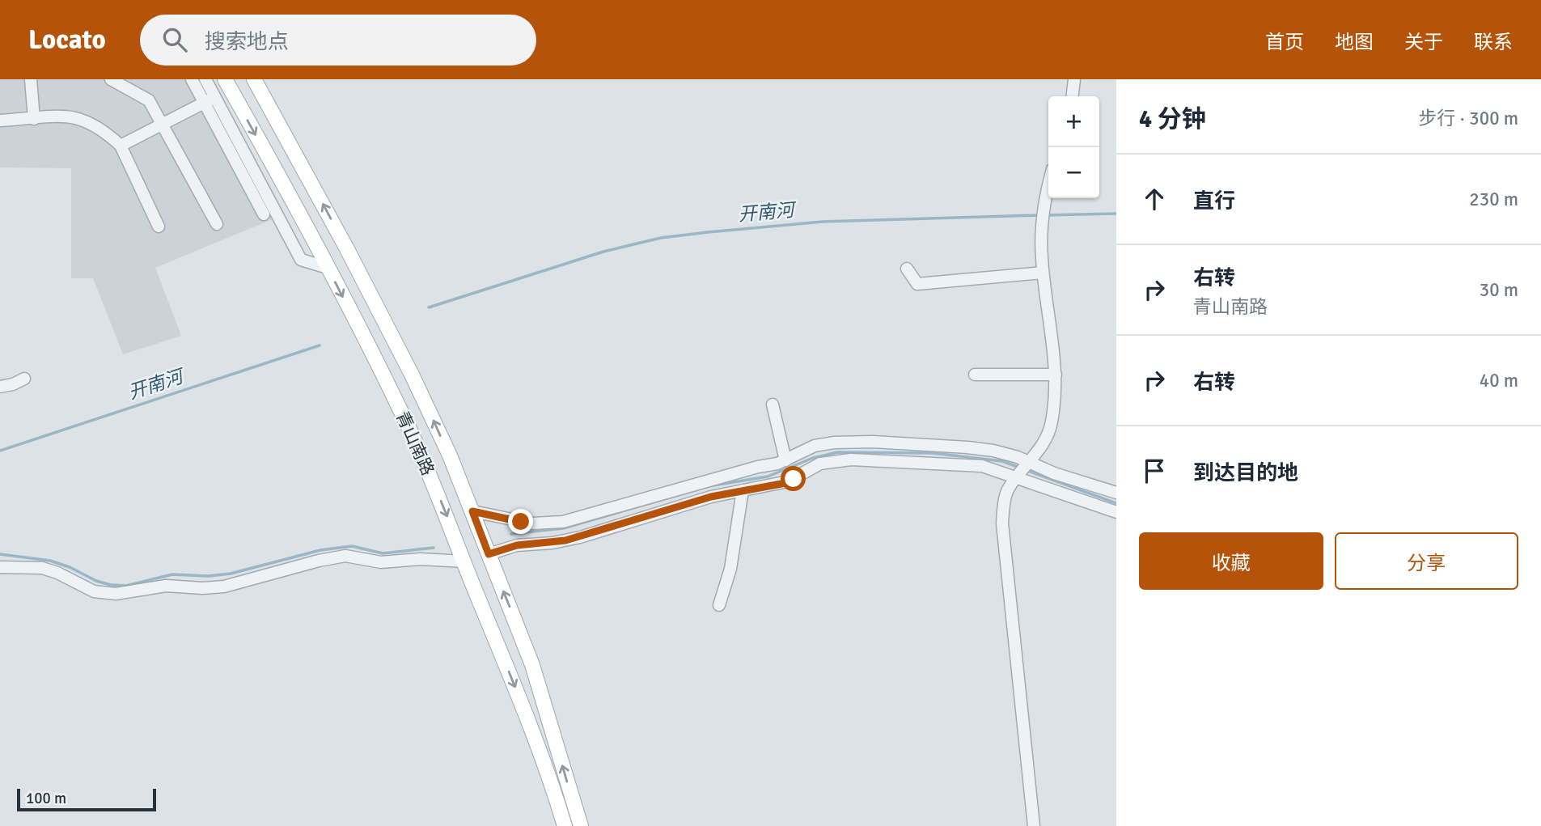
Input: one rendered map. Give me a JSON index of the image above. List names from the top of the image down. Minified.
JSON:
{"streets":{"main road":["青山南路"]},"water":["开南河"],"scale_bar":"100 m","page":{"header":"Locato","search":"搜索地点","nav":["首页","地图","关于","联系"],"heading":["4 分钟","步行 · 300 m"],"map_buttons":["+","−"],"list":[["直行","230 m"],["右转","青山南路","30 m"],["右转","40 m"],"到达目的地"],"buttons":["收藏","分享"],"scale":"100 m"}}
